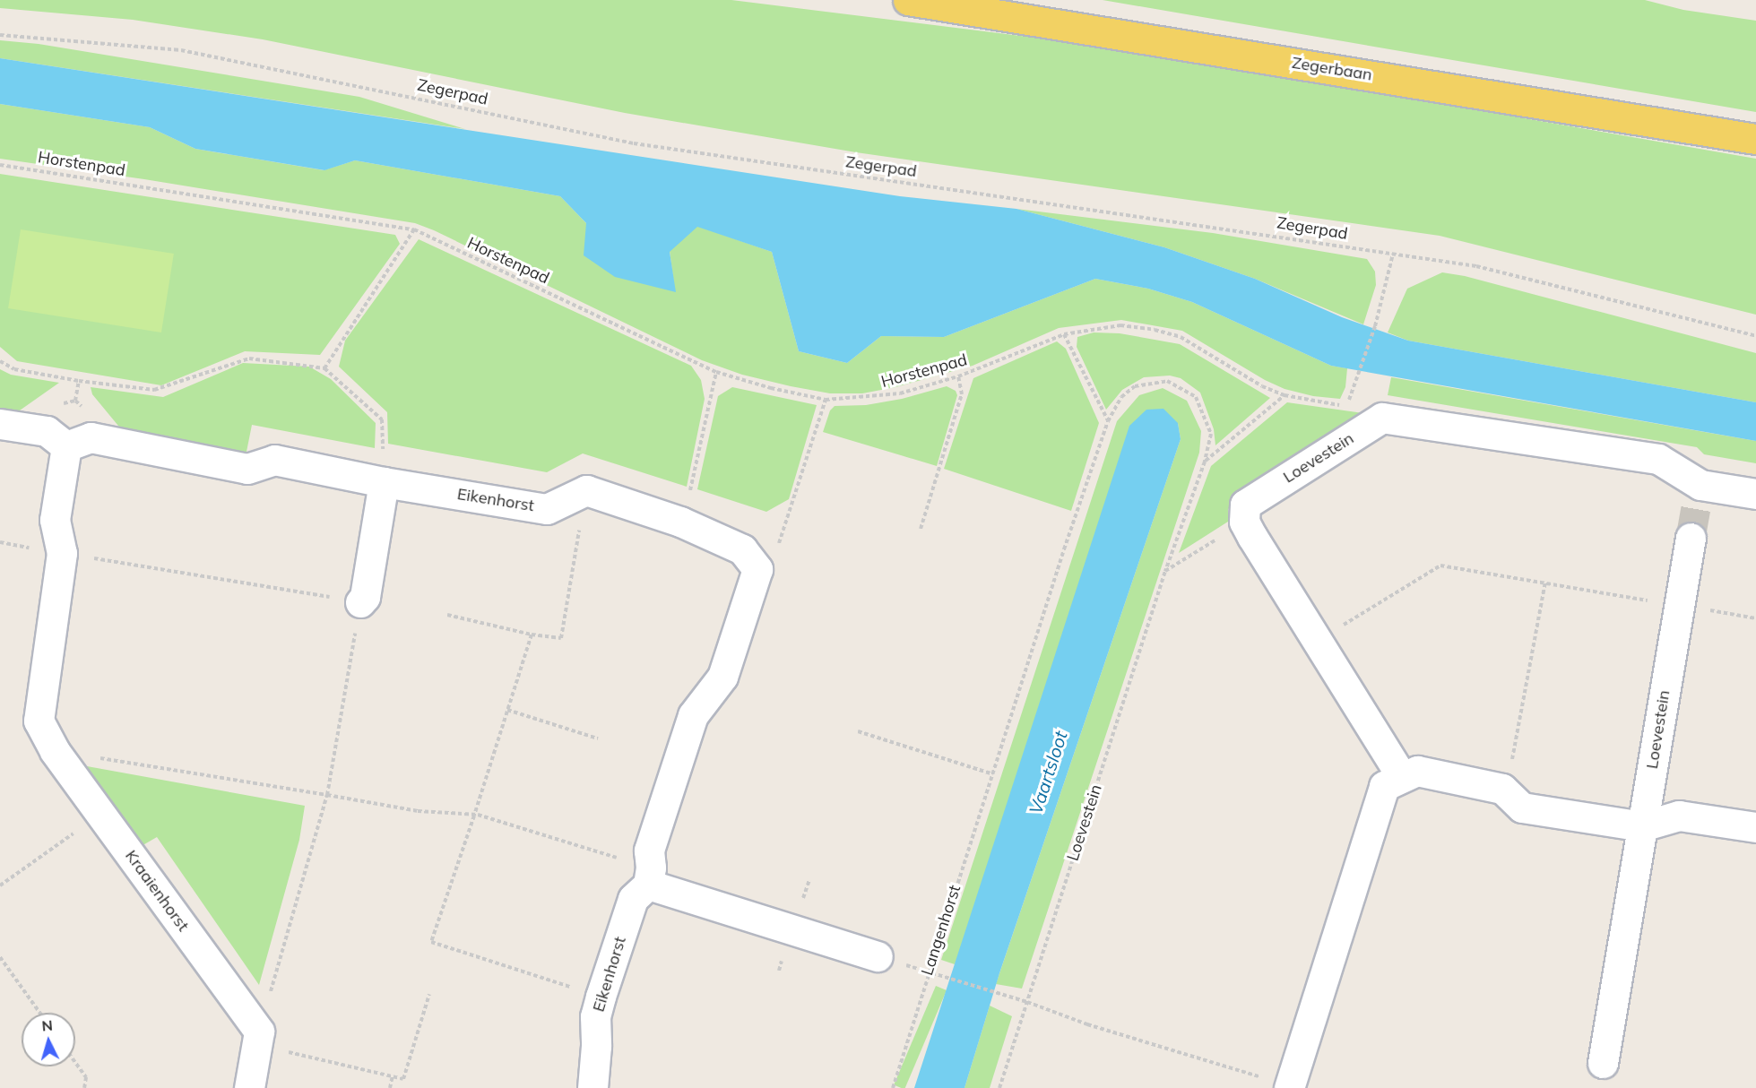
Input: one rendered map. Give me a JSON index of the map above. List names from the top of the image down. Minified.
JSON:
{"streets":{"main road":["Zegerbaan"],"street":["Loevestein","Eikenhorst","Kraaienhorst"],"path":["Zegerpad","Horstenpad","Langenhorst"]},"crossings":[["Horstenpad","Loevestein"],["Loevestein","Langenhorst"],["Eikenhorst","Kraaienhorst"]],"water":["Vaartsloot"],"north":"top"}
